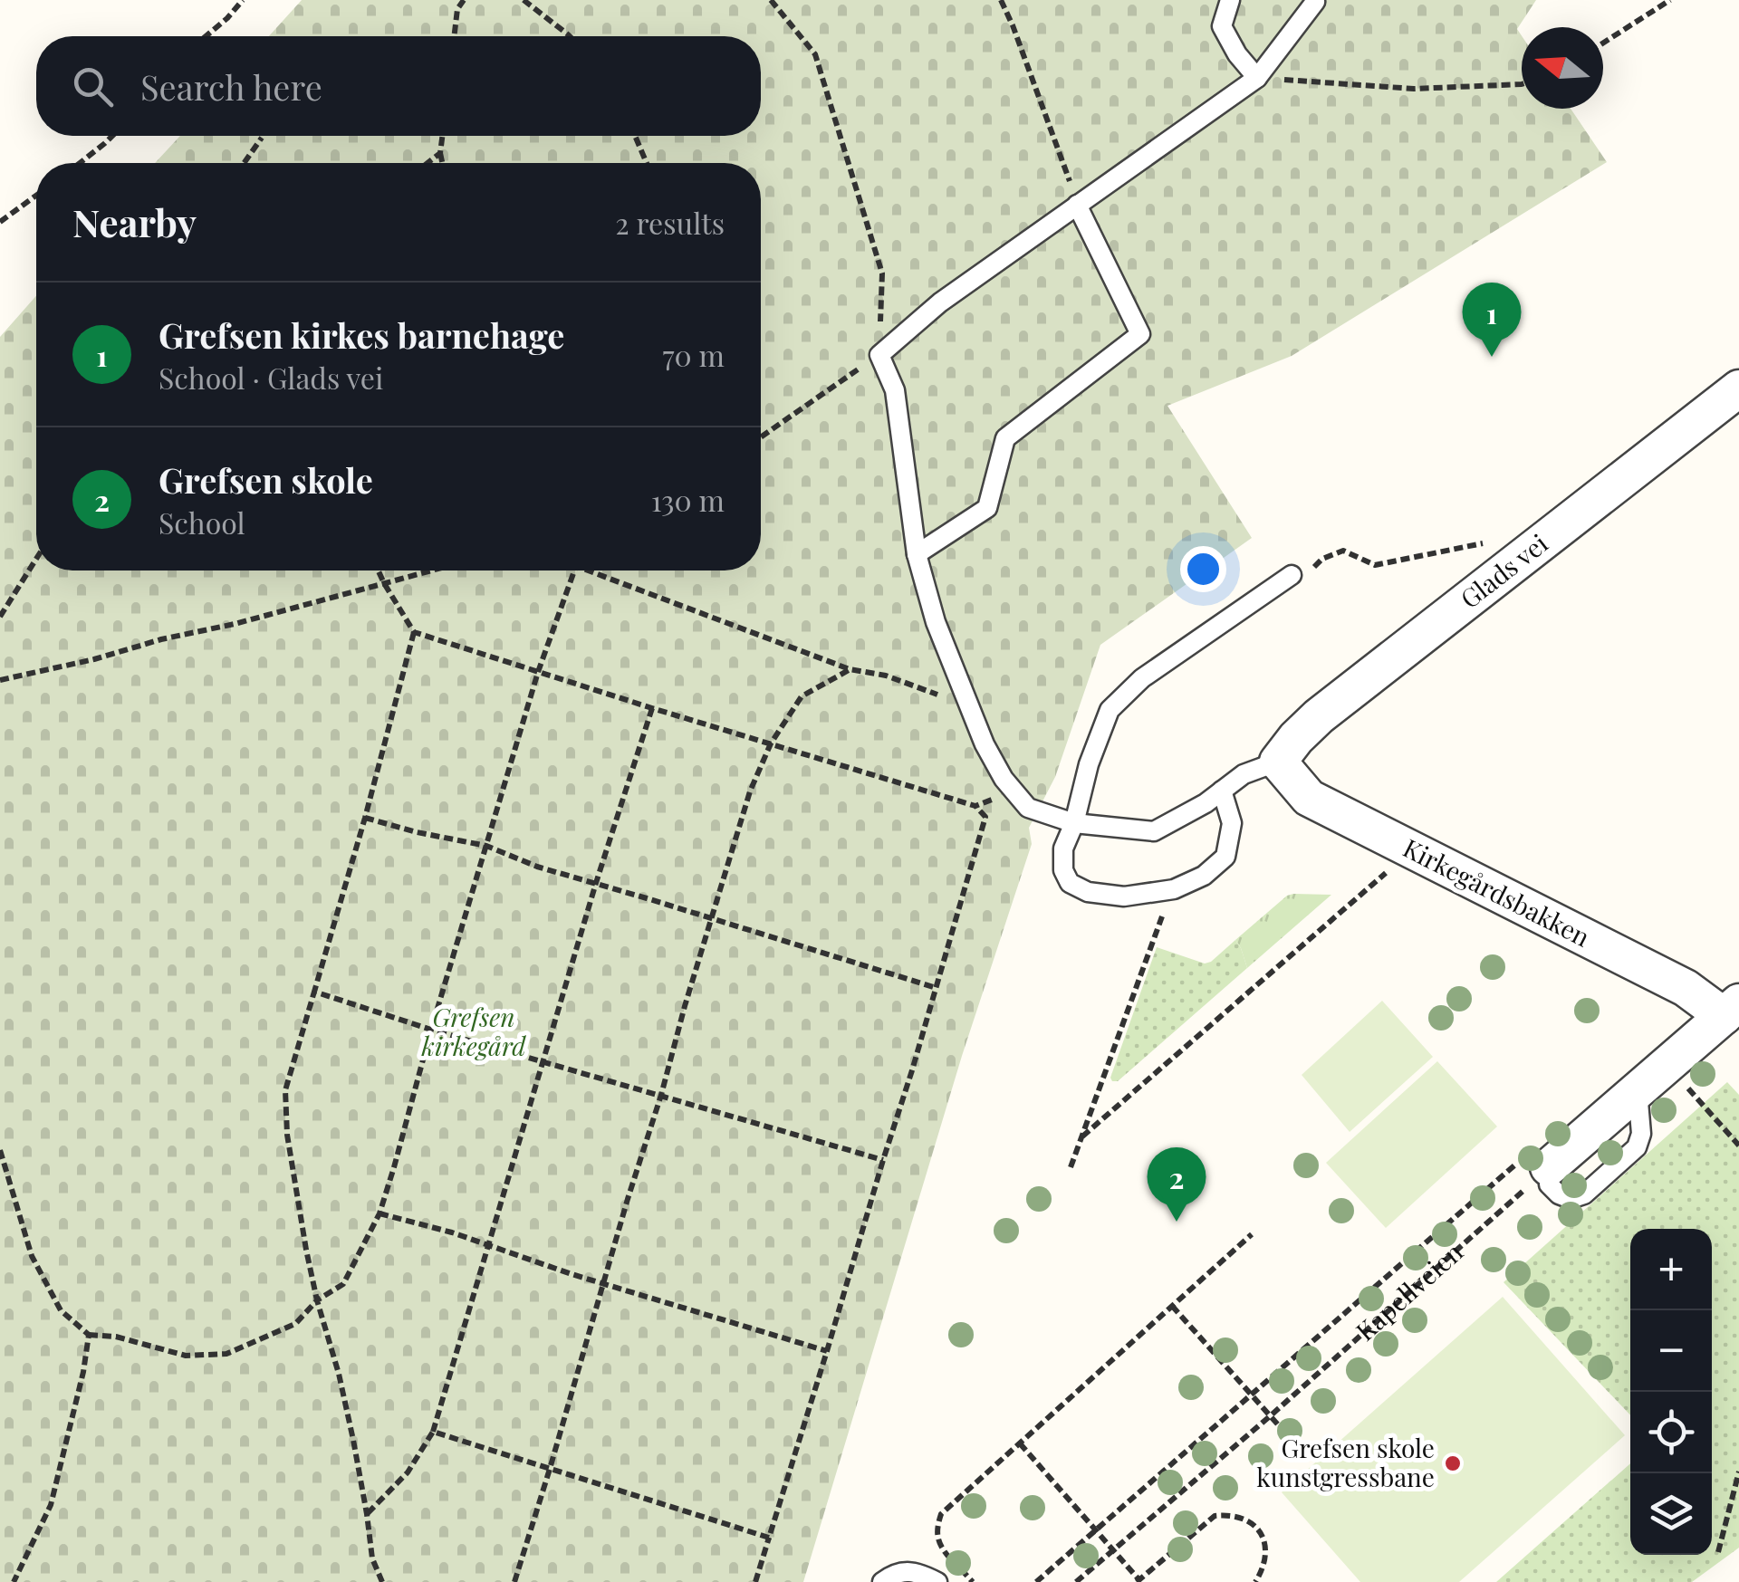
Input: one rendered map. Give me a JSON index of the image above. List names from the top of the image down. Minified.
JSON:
{"streets":{"street":["Glads vei","Kirkegårdsbakken"],"path":["Kapellveien"]},"crossings":[["Glads vei","Kirkegårdsbakken"]],"parks":["Grefsen kirkegård"],"places":["Grefsen skole kunstgressbane"],"north":"left","page":{"search":"Search here","heading":["Nearby","2 results"],"list":[{"mark":"1","name":"Grefsen kirkes barnehage","note":"School · Glads vei","value":"70 m"},{"mark":"2","name":"Grefsen skole","note":"School","value":"130 m"}],"pins":["1","2"],"map_buttons":["+","−"]}}
